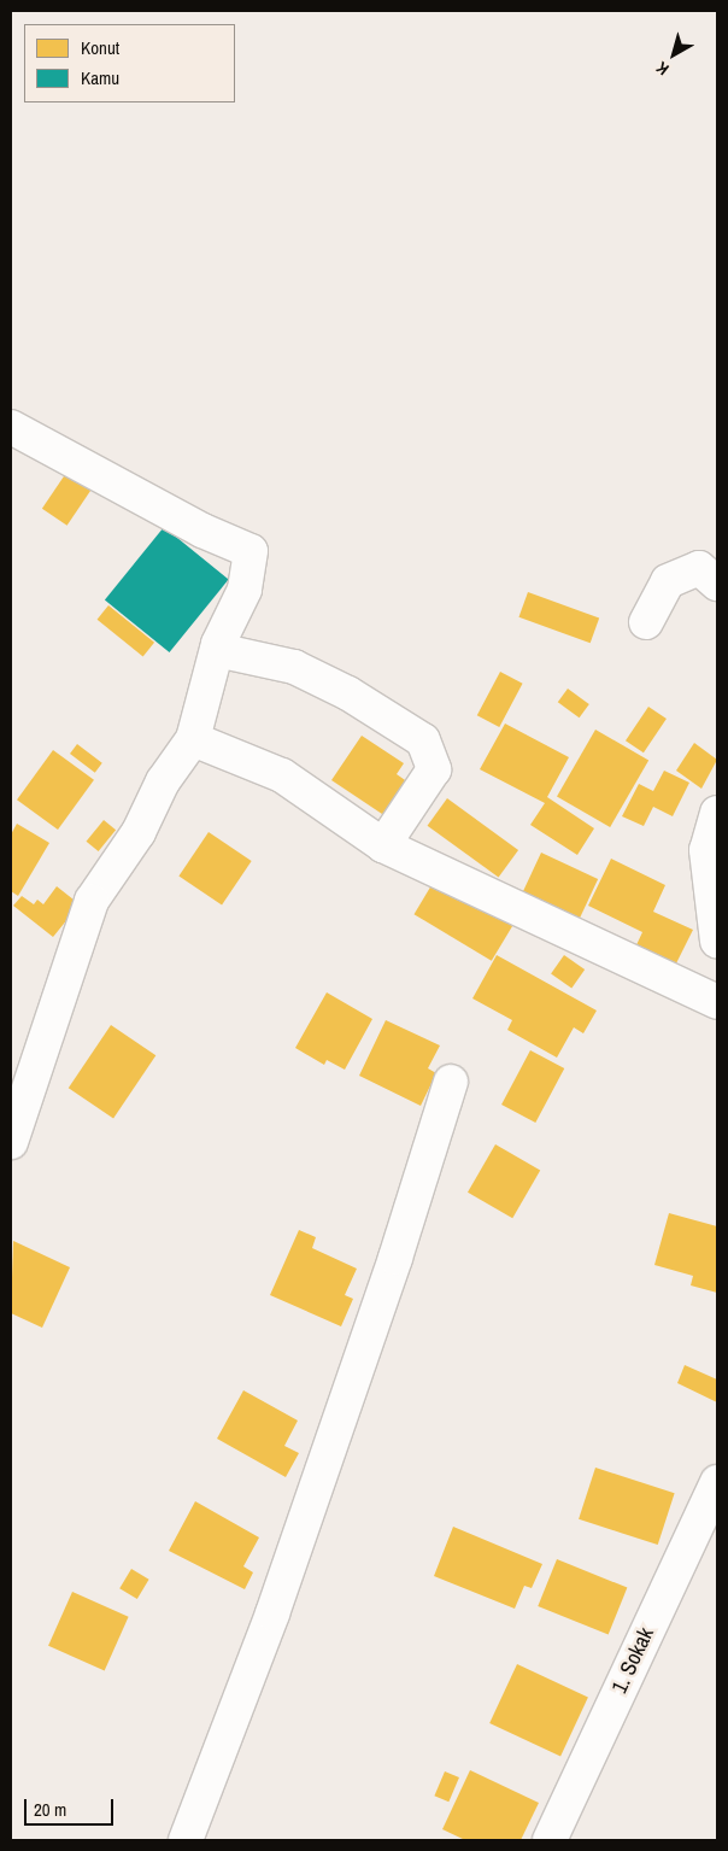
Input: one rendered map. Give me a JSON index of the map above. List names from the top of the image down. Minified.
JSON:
{"streets":{"street":["1. Sokak"]},"legend":["Konut","Kamu"],"scale_bar":"20 m","north":"bottom left"}
